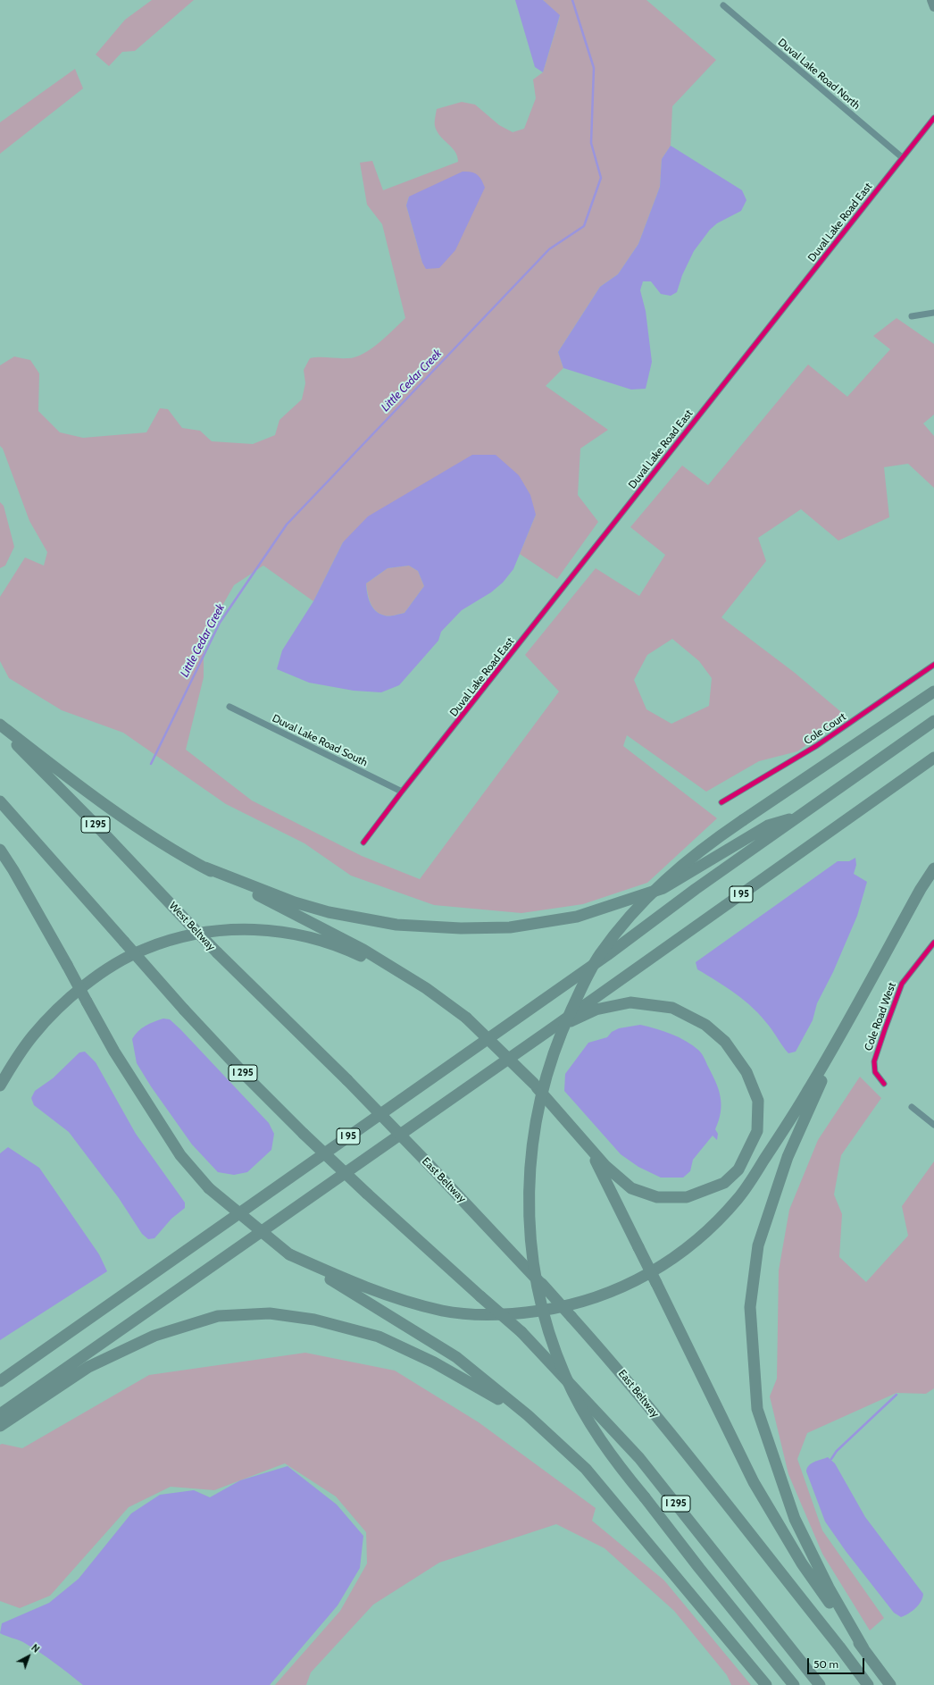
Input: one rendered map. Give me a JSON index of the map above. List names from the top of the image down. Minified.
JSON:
{"streets":{"highway":["I 295","I 95","West Beltway","East Beltway"],"street":["Duval Lake Road North","Duval Lake Road East","Cole Court","Duval Lake Road South","Cole Road West"]},"crossings":[["Duval Lake Road North","Duval Lake Road East"],["Duval Lake Road East","Duval Lake Road South"],["West Beltway","East Beltway"]],"water":["Little Cedar Creek"],"scale_bar":"50 m","north":"top right"}
